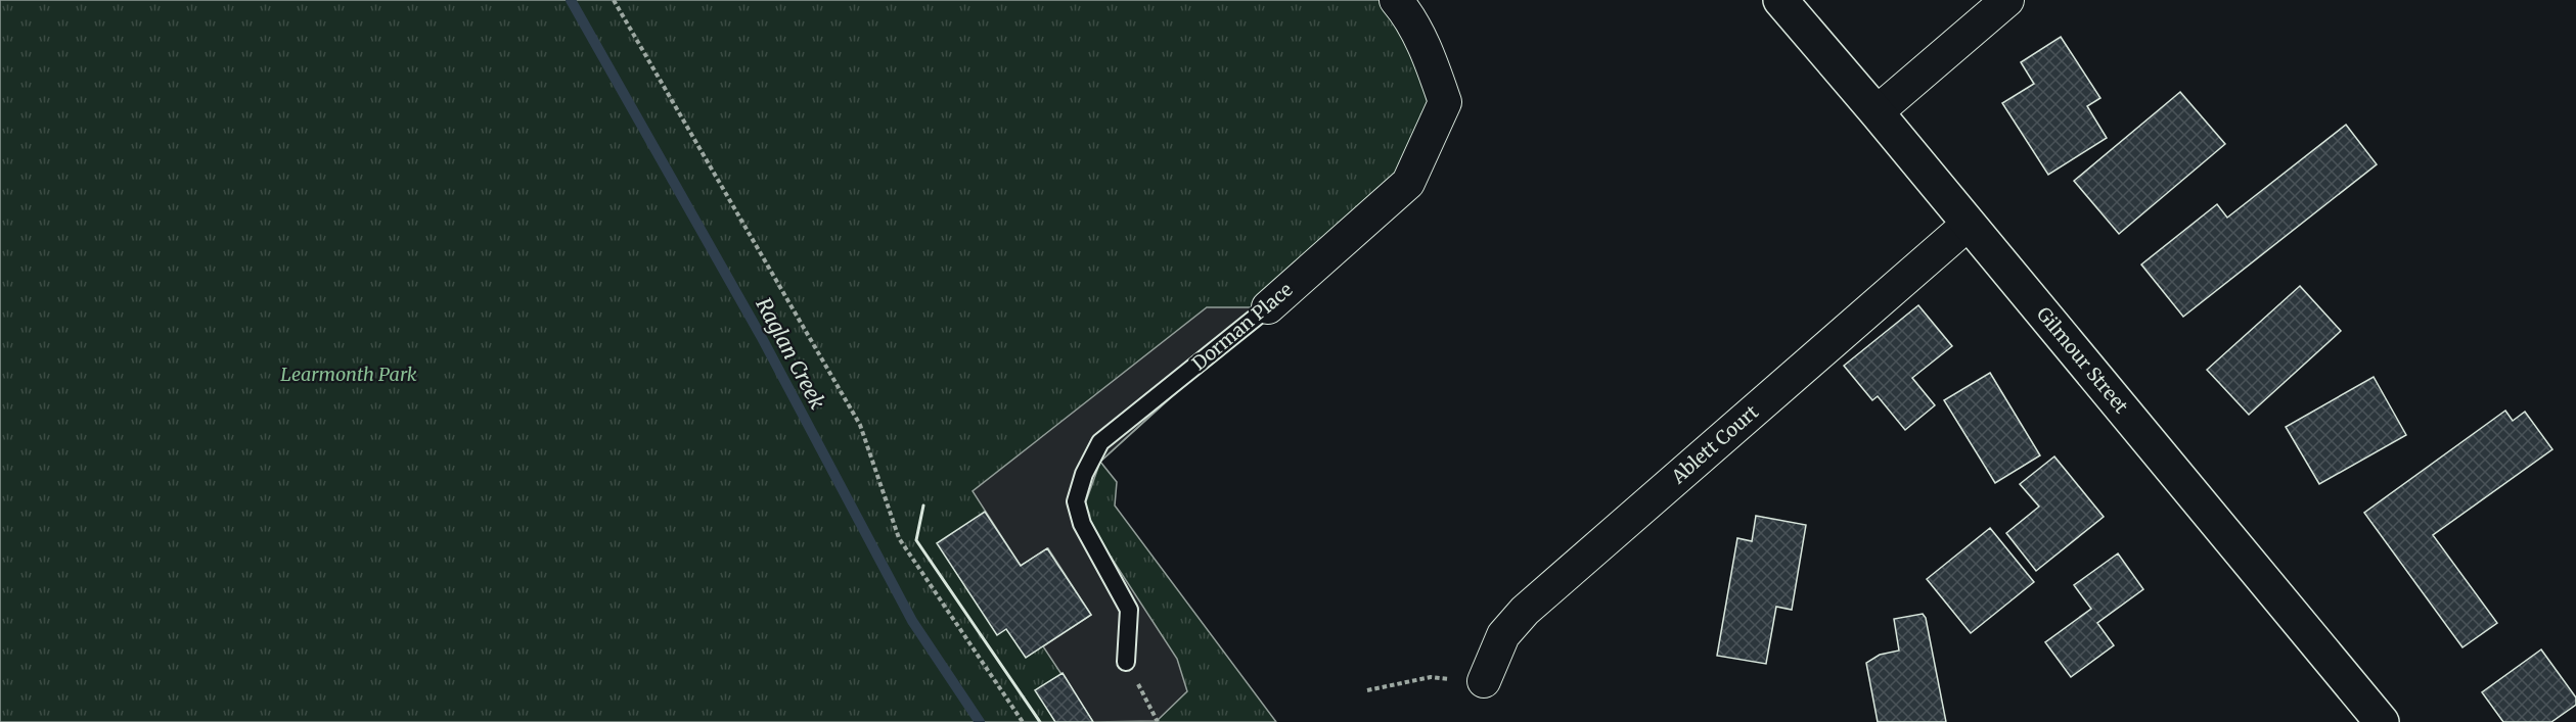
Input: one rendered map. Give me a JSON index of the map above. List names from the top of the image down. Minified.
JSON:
{"streets":{"main road":["Gilmour Street"],"street":["Dorman Place","Ablett Court"]},"crossings":[["Gilmour Street","Ablett Court"]],"water":["Raglan Creek"],"parks":["Learmonth Park"]}
